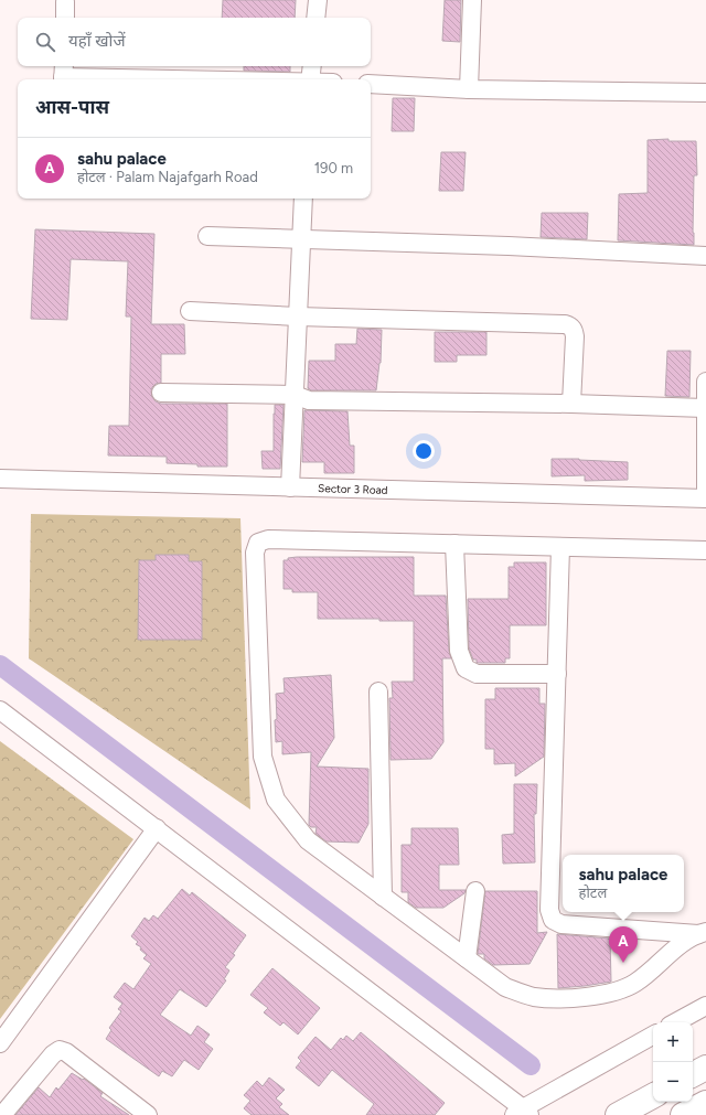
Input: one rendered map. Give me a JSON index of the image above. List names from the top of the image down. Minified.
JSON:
{"streets":{"street":["Sector 3 Road"]},"page":{"search":"यहाँ खोजें","heading":"आस-पास","list":[{"mark":"A","name":"sahu palace","note":"होटल · Palam Najafgarh Road","value":"190 m"}],"popup":["sahu palace","होटल"],"pins":"A","map_buttons":["+","−"]}}
